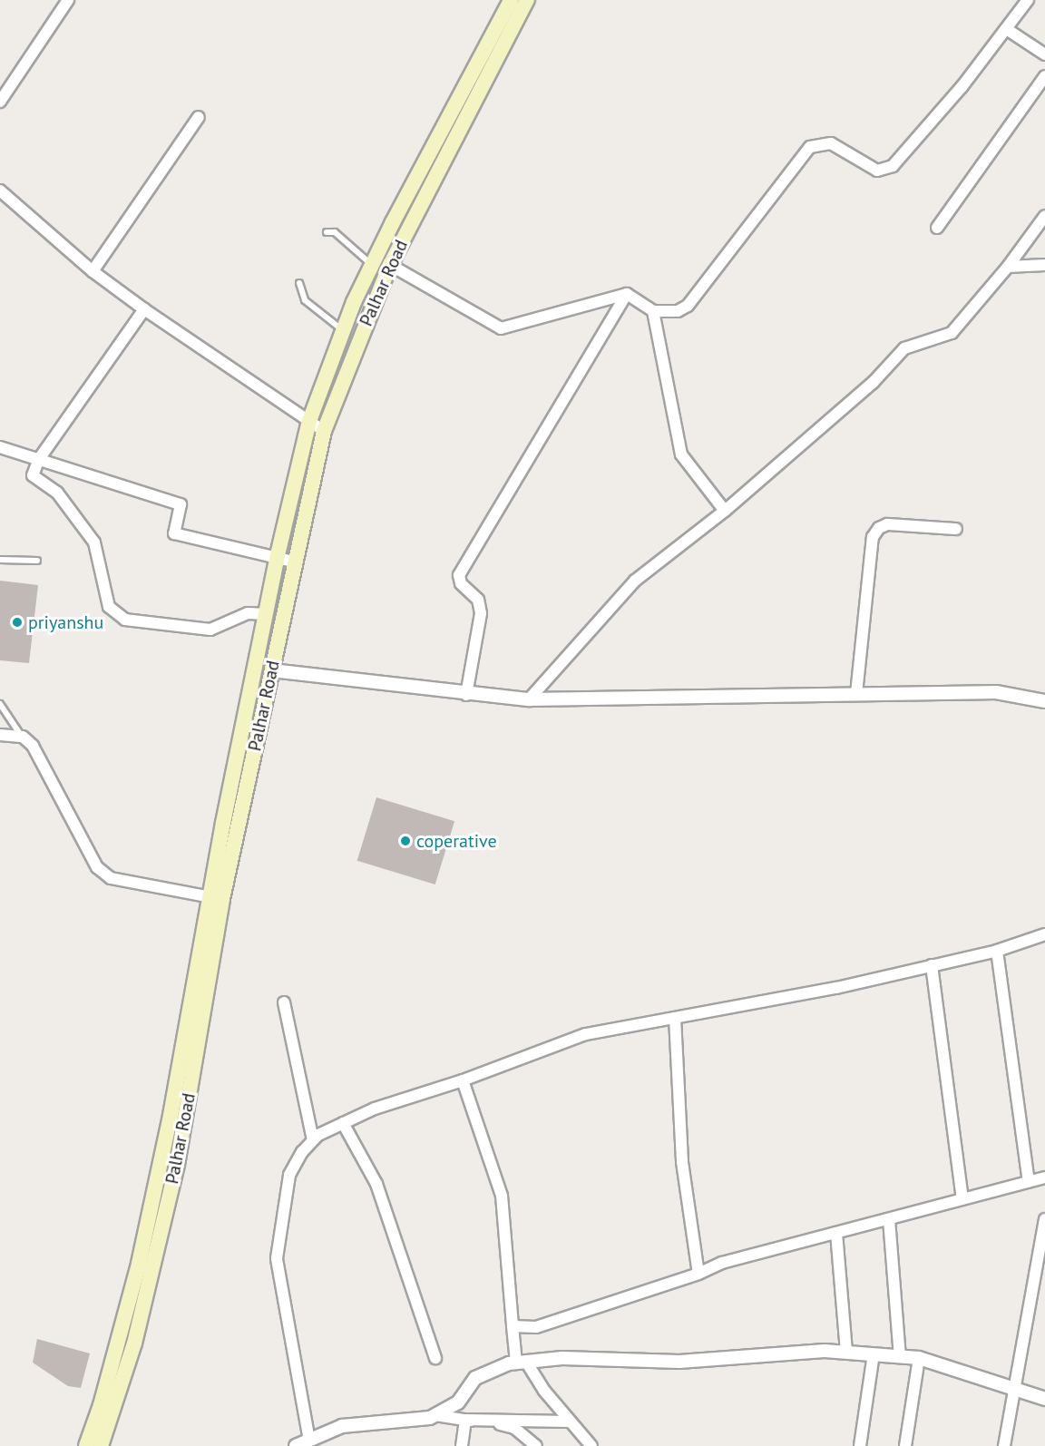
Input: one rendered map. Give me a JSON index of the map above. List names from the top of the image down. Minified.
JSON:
{"streets":{"main road":["Palhar Road"]},"places":["priyanshu","coperative"]}
